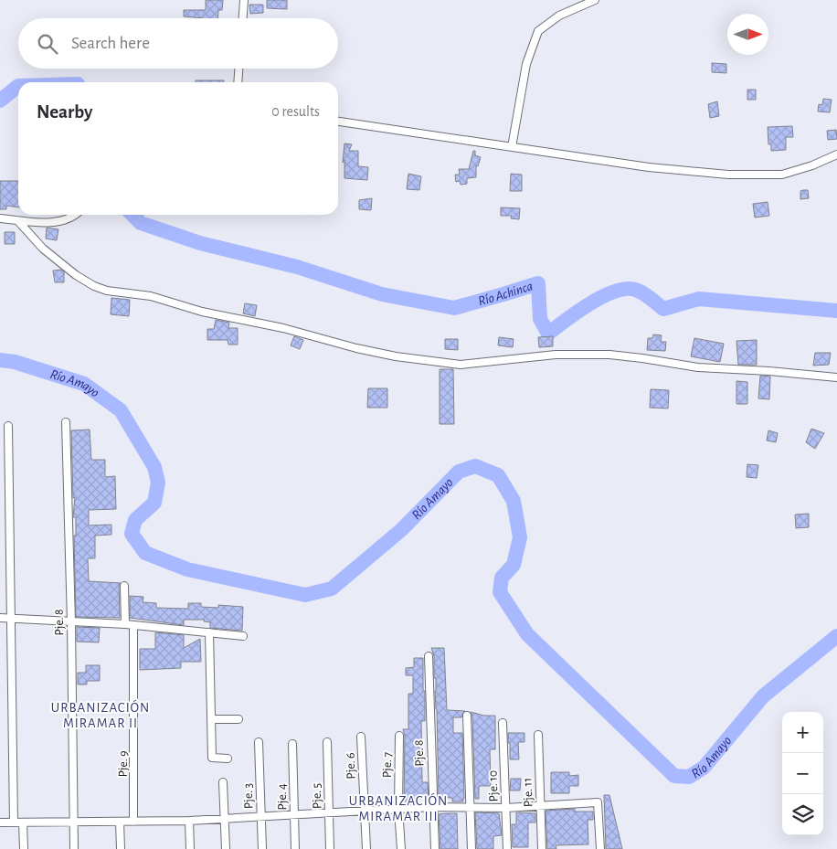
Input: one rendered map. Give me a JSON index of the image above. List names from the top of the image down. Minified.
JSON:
{"streets":{"street":["Pje. 8","Pje. 9","Pje. 7","Pje. 6","Pje. 10","Pje. 11","Pje. 3","Pje. 5","Pje. 4"]},"districts":["URBANIZACIÓN MIRAMAR II","URBANIZACIÓN MIRAMAR III"],"water":["Río Achinca","Río Amayo"],"north":"right","page":{"search":"Search here","heading":["Nearby","0 results"],"map_buttons":["+","−"]}}
